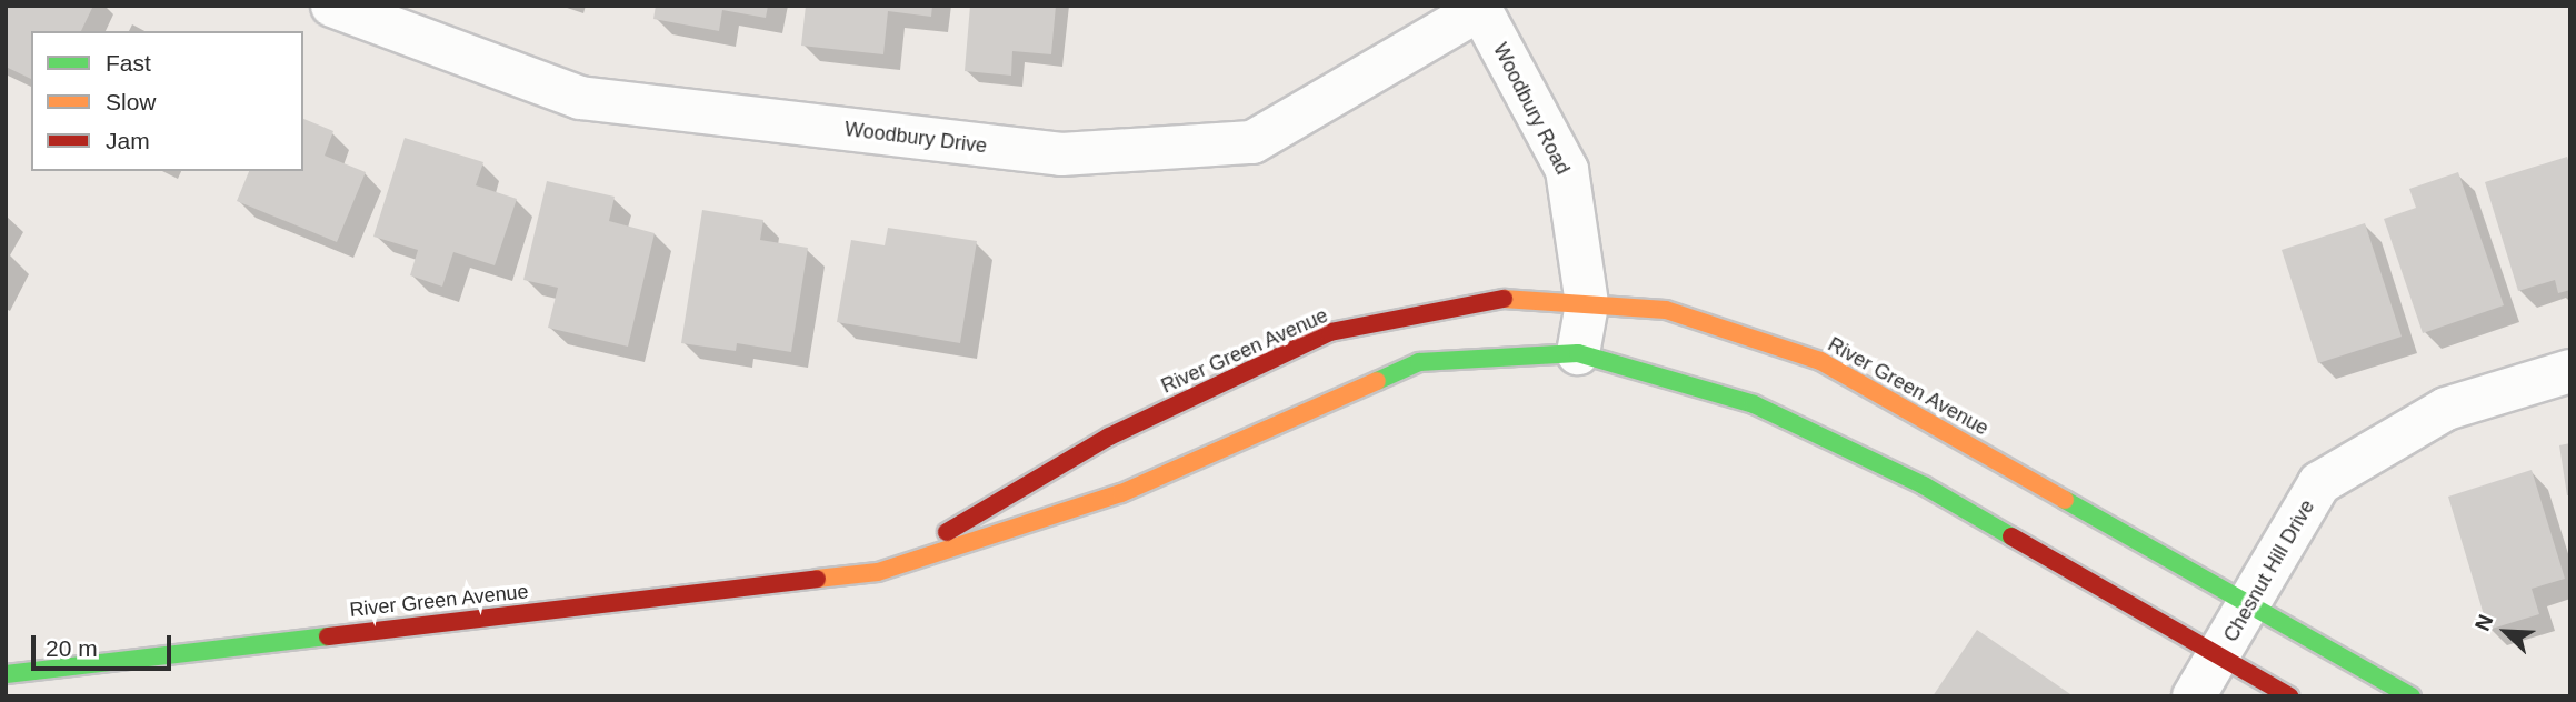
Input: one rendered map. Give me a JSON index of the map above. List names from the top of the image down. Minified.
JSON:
{"streets":{"street":["Woodbury Road","Woodbury Drive","River Green Avenue","Chesnut Hill Drive"]},"crossings":[["Woodbury Road","Woodbury Drive"],["Woodbury Road","River Green Avenue"],["River Green Avenue","Chesnut Hill Drive"]],"legend":["Fast","Slow","Jam"],"scale_bar":"20 m","north":"top left"}
